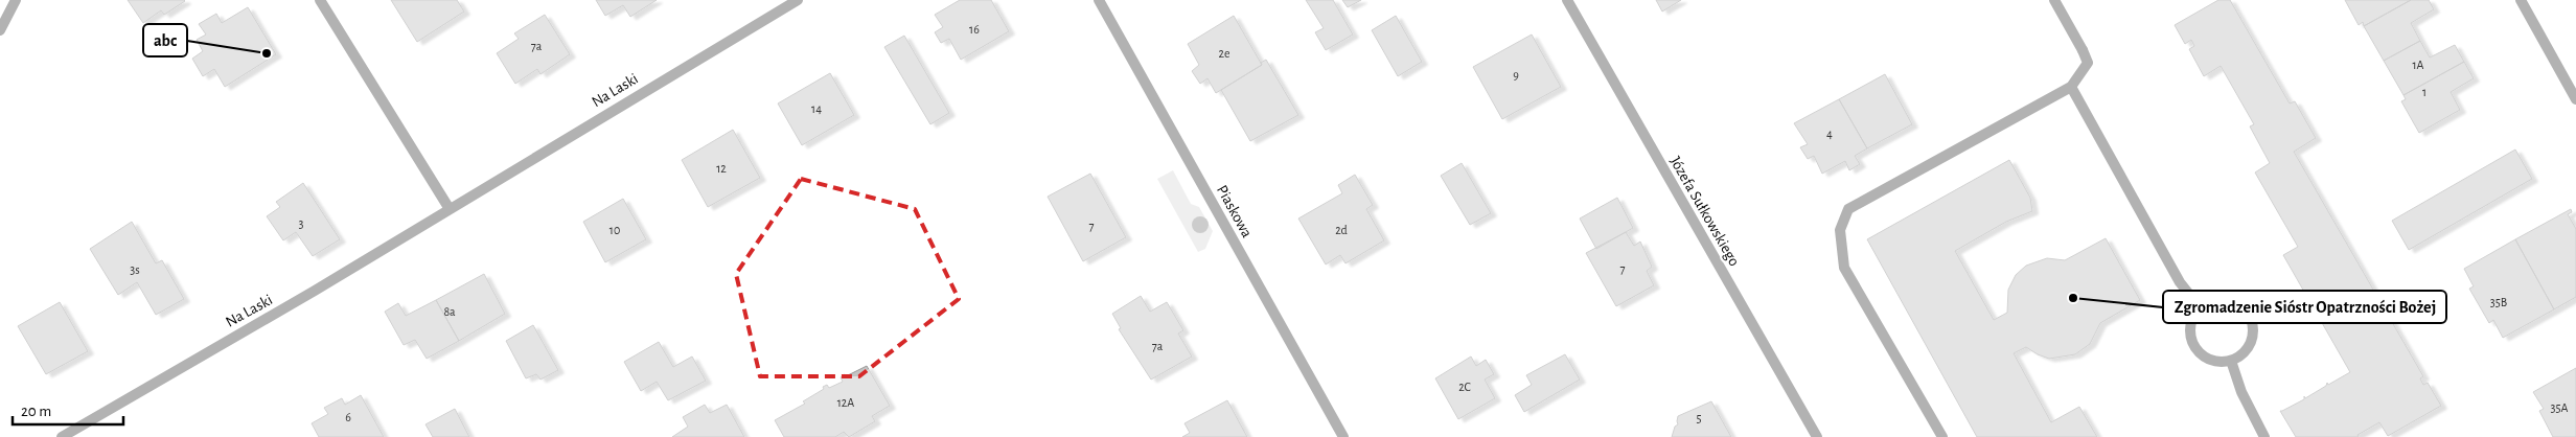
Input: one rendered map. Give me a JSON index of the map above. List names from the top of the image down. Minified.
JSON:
{"streets":{"street":["Na Laski","Piaskowa","Józefa Sułkowskiego"]},"places":["abc","Zgromadzenie Sióstr Opatrzności Bożej"],"house_numbers":["16","7a","2e","1A","9","1","14","4","12","3","7","10","2d","7","3s","35B","8a","7a","2C","12A","35A","6","5"],"scale_bar":"20 m"}
